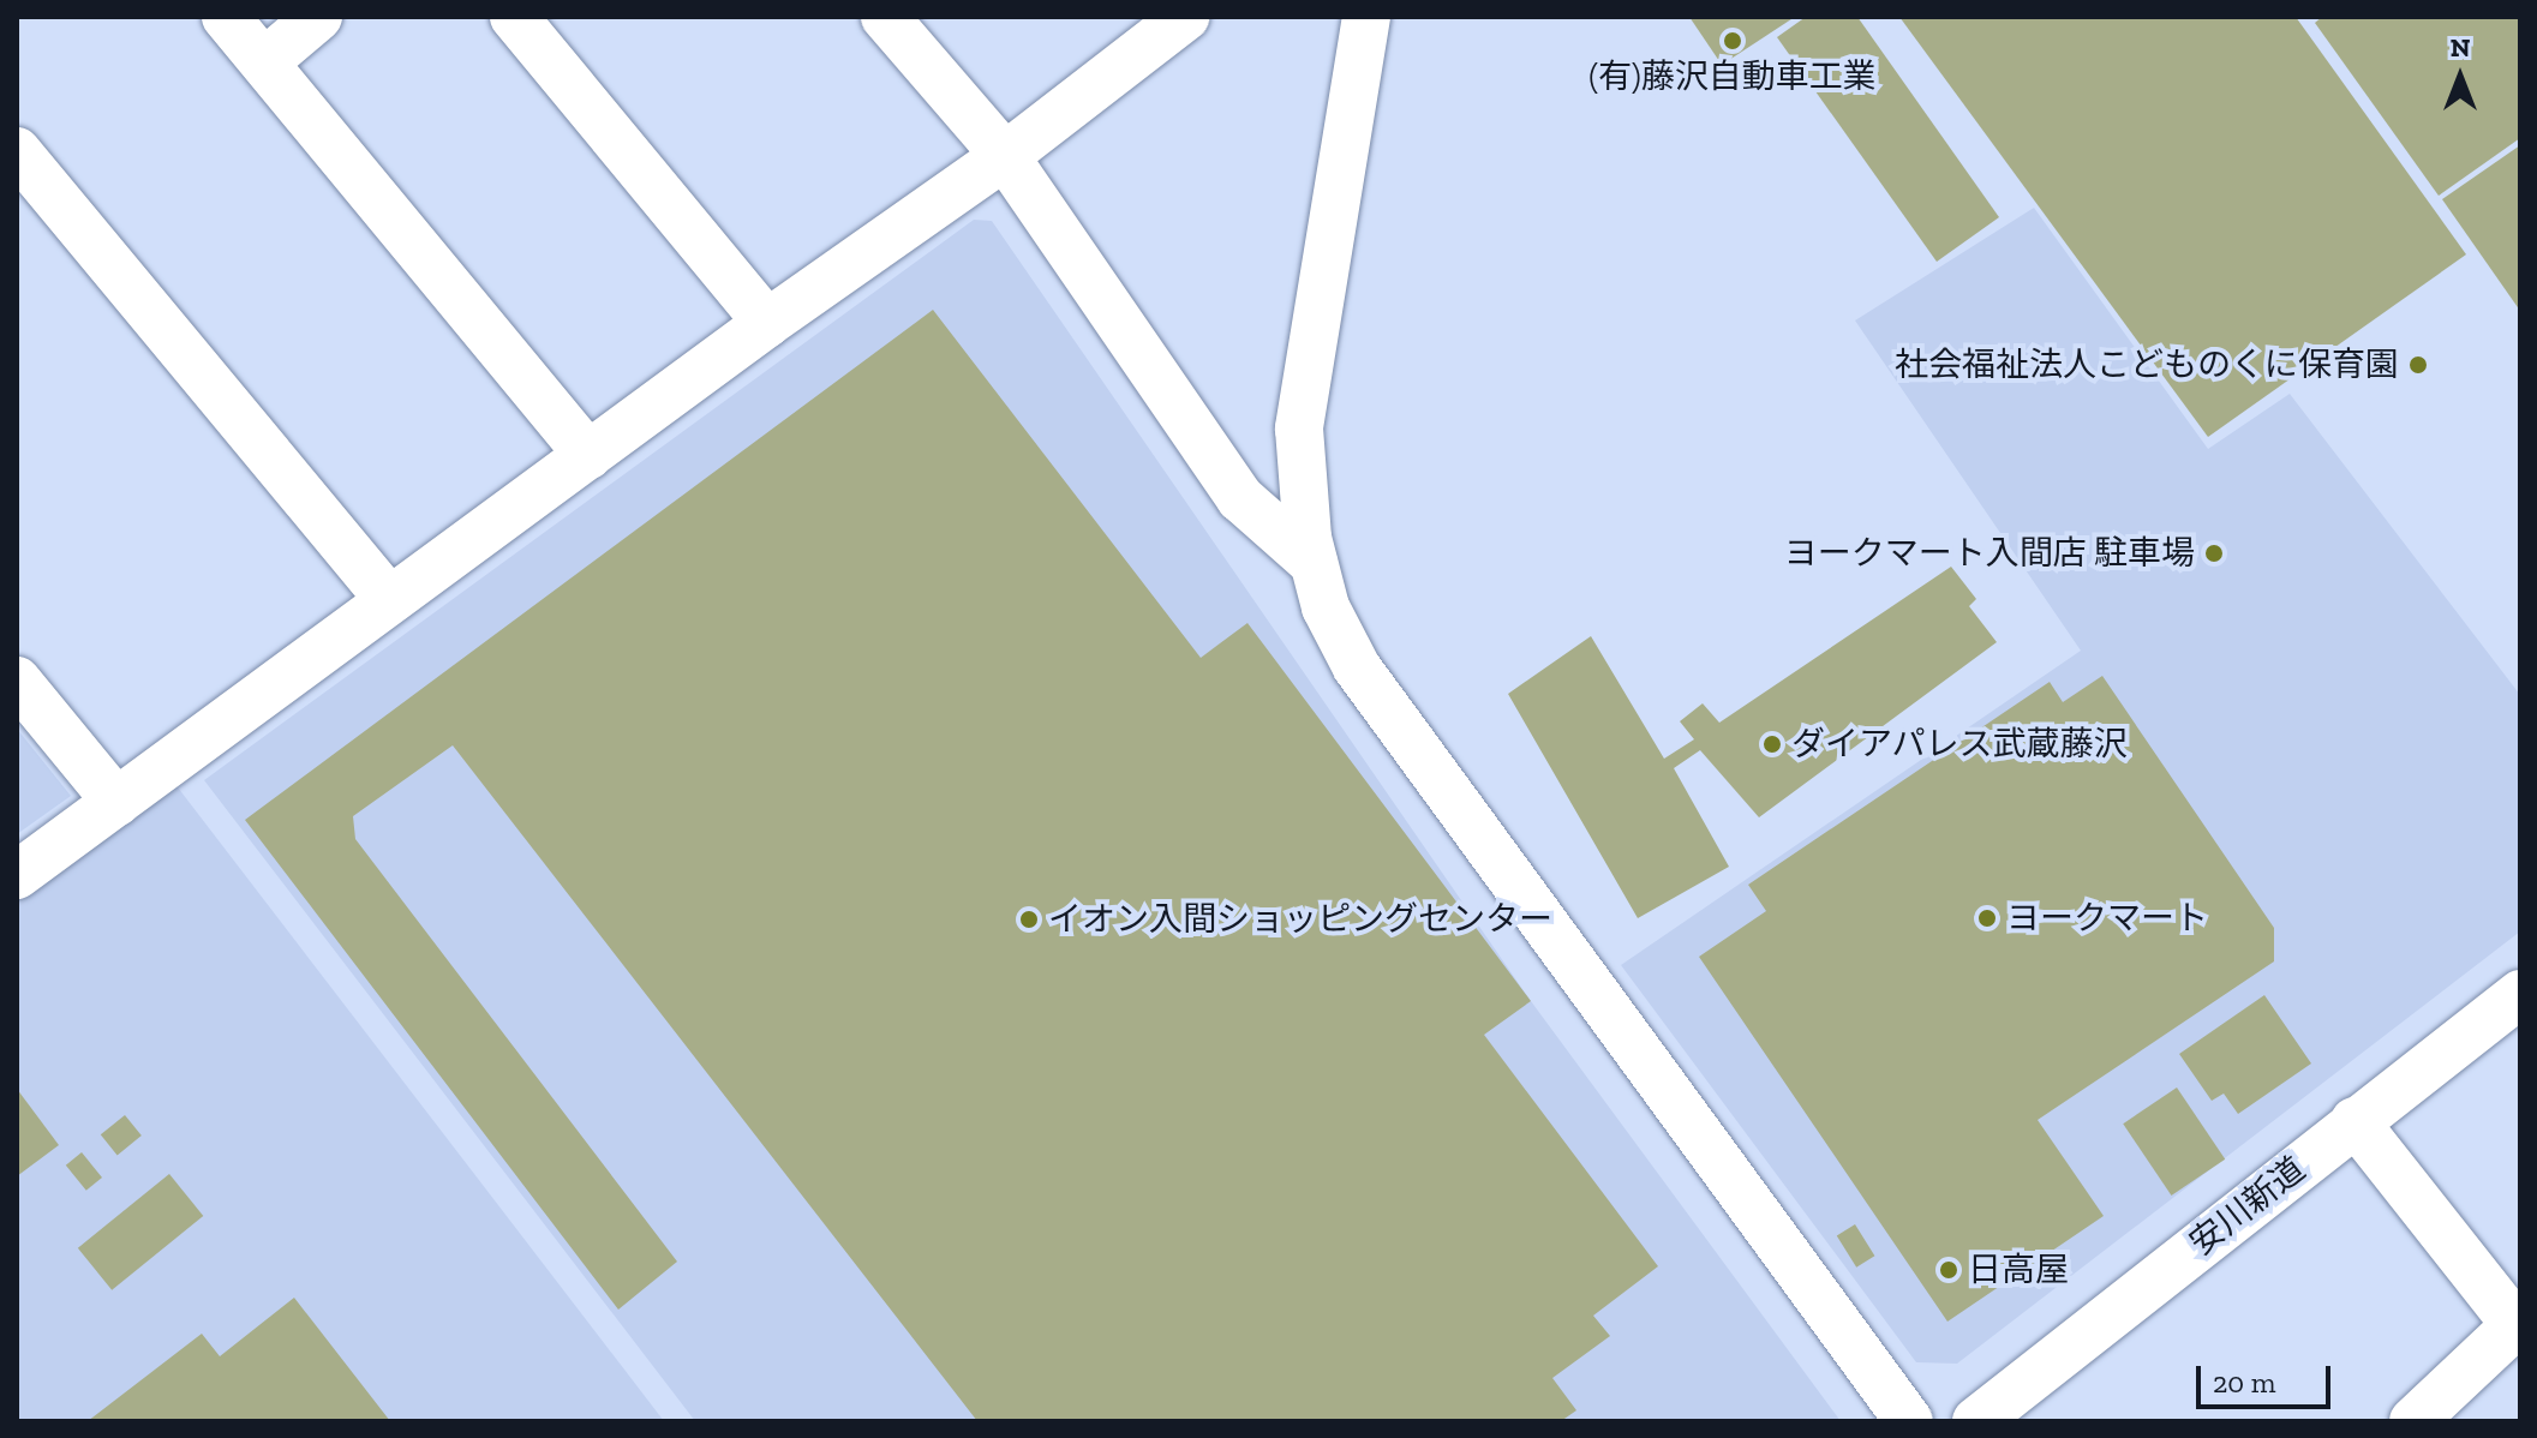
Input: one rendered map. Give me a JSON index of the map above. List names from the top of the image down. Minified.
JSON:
{"streets":{"street":["安川新道"]},"places":["(有)藤沢自動車工業","社会福祉法人こどものくに保育園","ヨークマート入間店 駐車場","ダイアパレス武蔵藤沢","ヨークマート","イオン入間ショッピングセンター","日高屋"],"scale_bar":"20 m","north":"top"}
